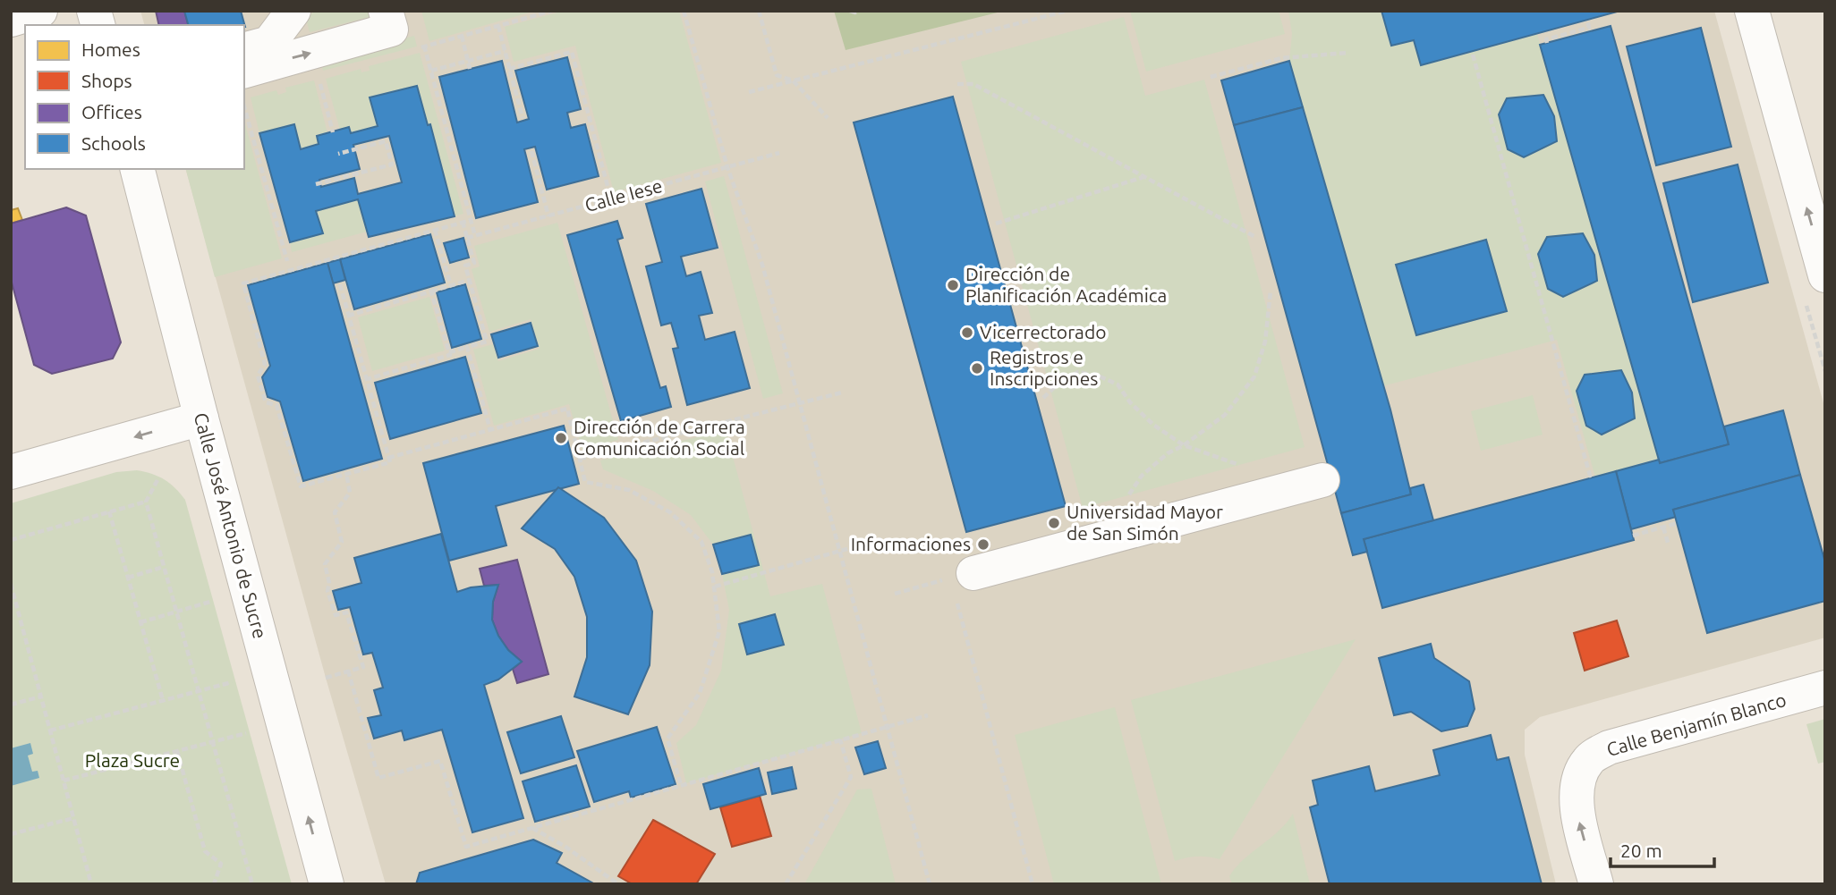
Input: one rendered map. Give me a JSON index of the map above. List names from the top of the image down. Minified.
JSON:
{"streets":{"street":["Calle José Antonio de Sucre","Calle Benjamín Blanco"],"path":["Calle Iese"]},"one_way":["Calle José Antonio de Sucre"],"parks":["Plaza Sucre"],"places":["Dirección de Planificación Académica","Vicerrectorado","Registros e Inscripciones","Dirección de Carrera Comunicación Social","Universidad Mayor de San Simón","Informaciones"],"legend":["Homes","Shops","Offices","Schools"],"scale_bar":"20 m"}
